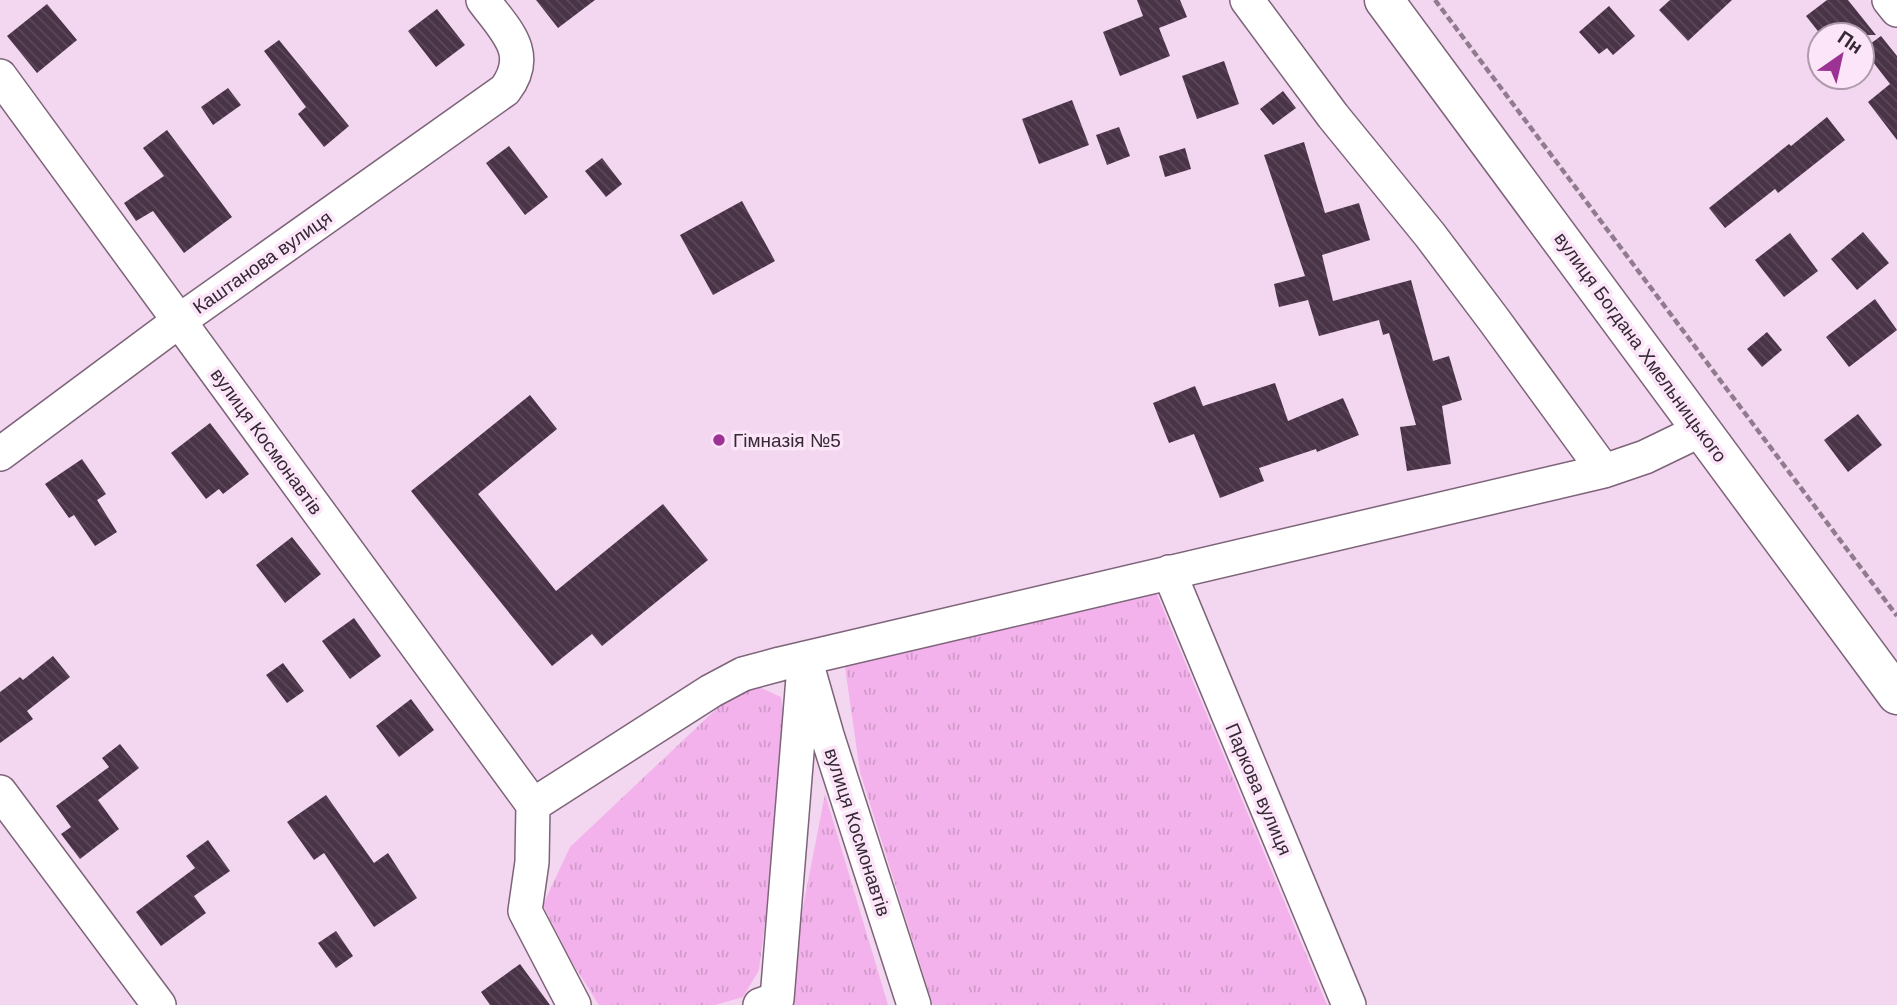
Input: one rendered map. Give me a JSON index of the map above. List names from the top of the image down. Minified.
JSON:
{"streets":{"main road":["вулиця Богдана Хмельницького"],"street":["Каштанова вулиця","вулиця Космонавтів","Паркова вулиця"]},"crossings":[["Каштанова вулиця","вулиця Космонавтів"]],"places":["Гімназія №5"],"north":"top right"}
